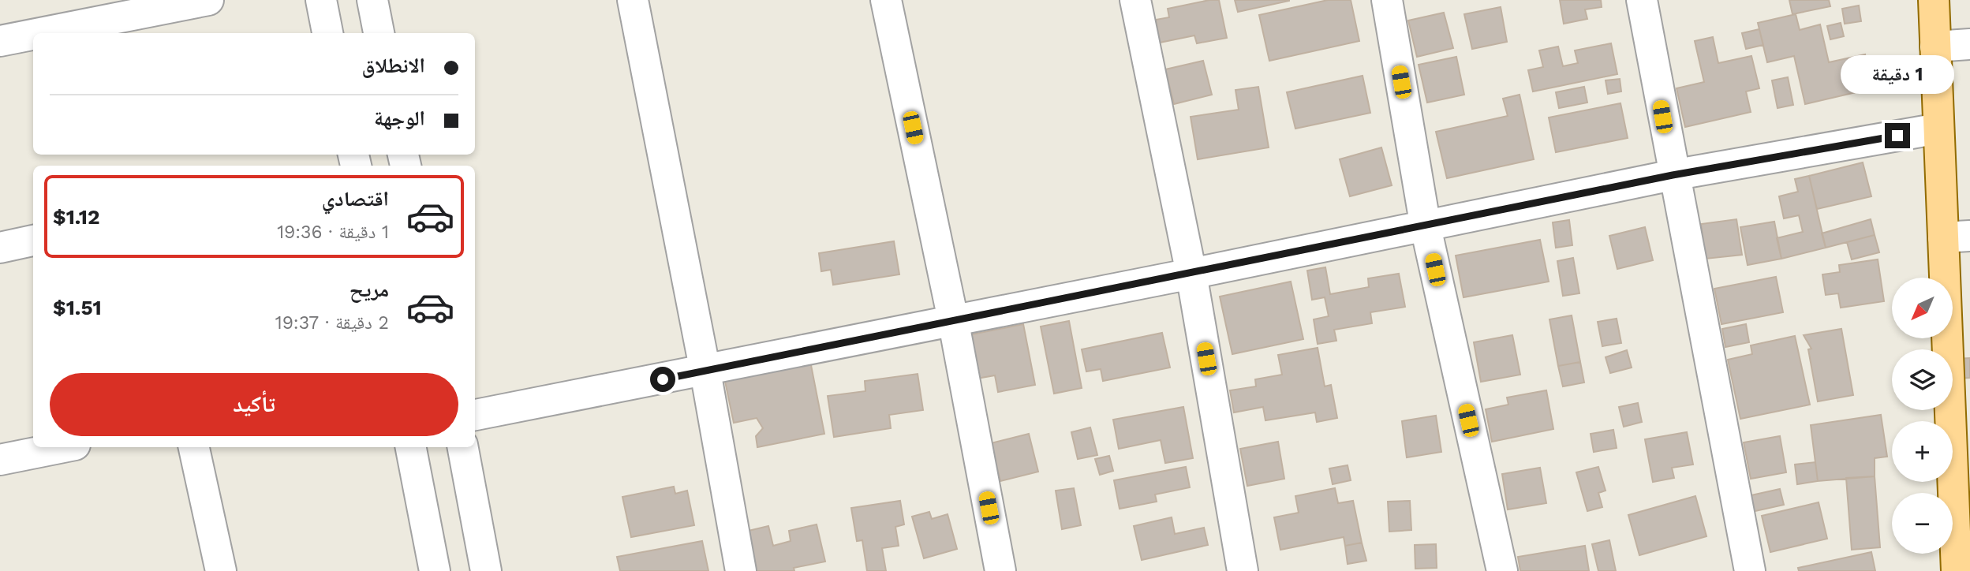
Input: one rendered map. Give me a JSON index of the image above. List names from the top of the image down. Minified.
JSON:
{"north":"bottom left","page":{"banner":["الانطلاق","الوجهة"],"bubble":"1 دقيقة","list":[{"name":"اقتصادي","note":"1 دقيقة · 19:36","value":"$1.12"},{"name":"مريح","note":"2 دقيقة · 19:37","value":"$1.51"}],"map_buttons":["+","−"],"buttons":"تأكيد"}}
